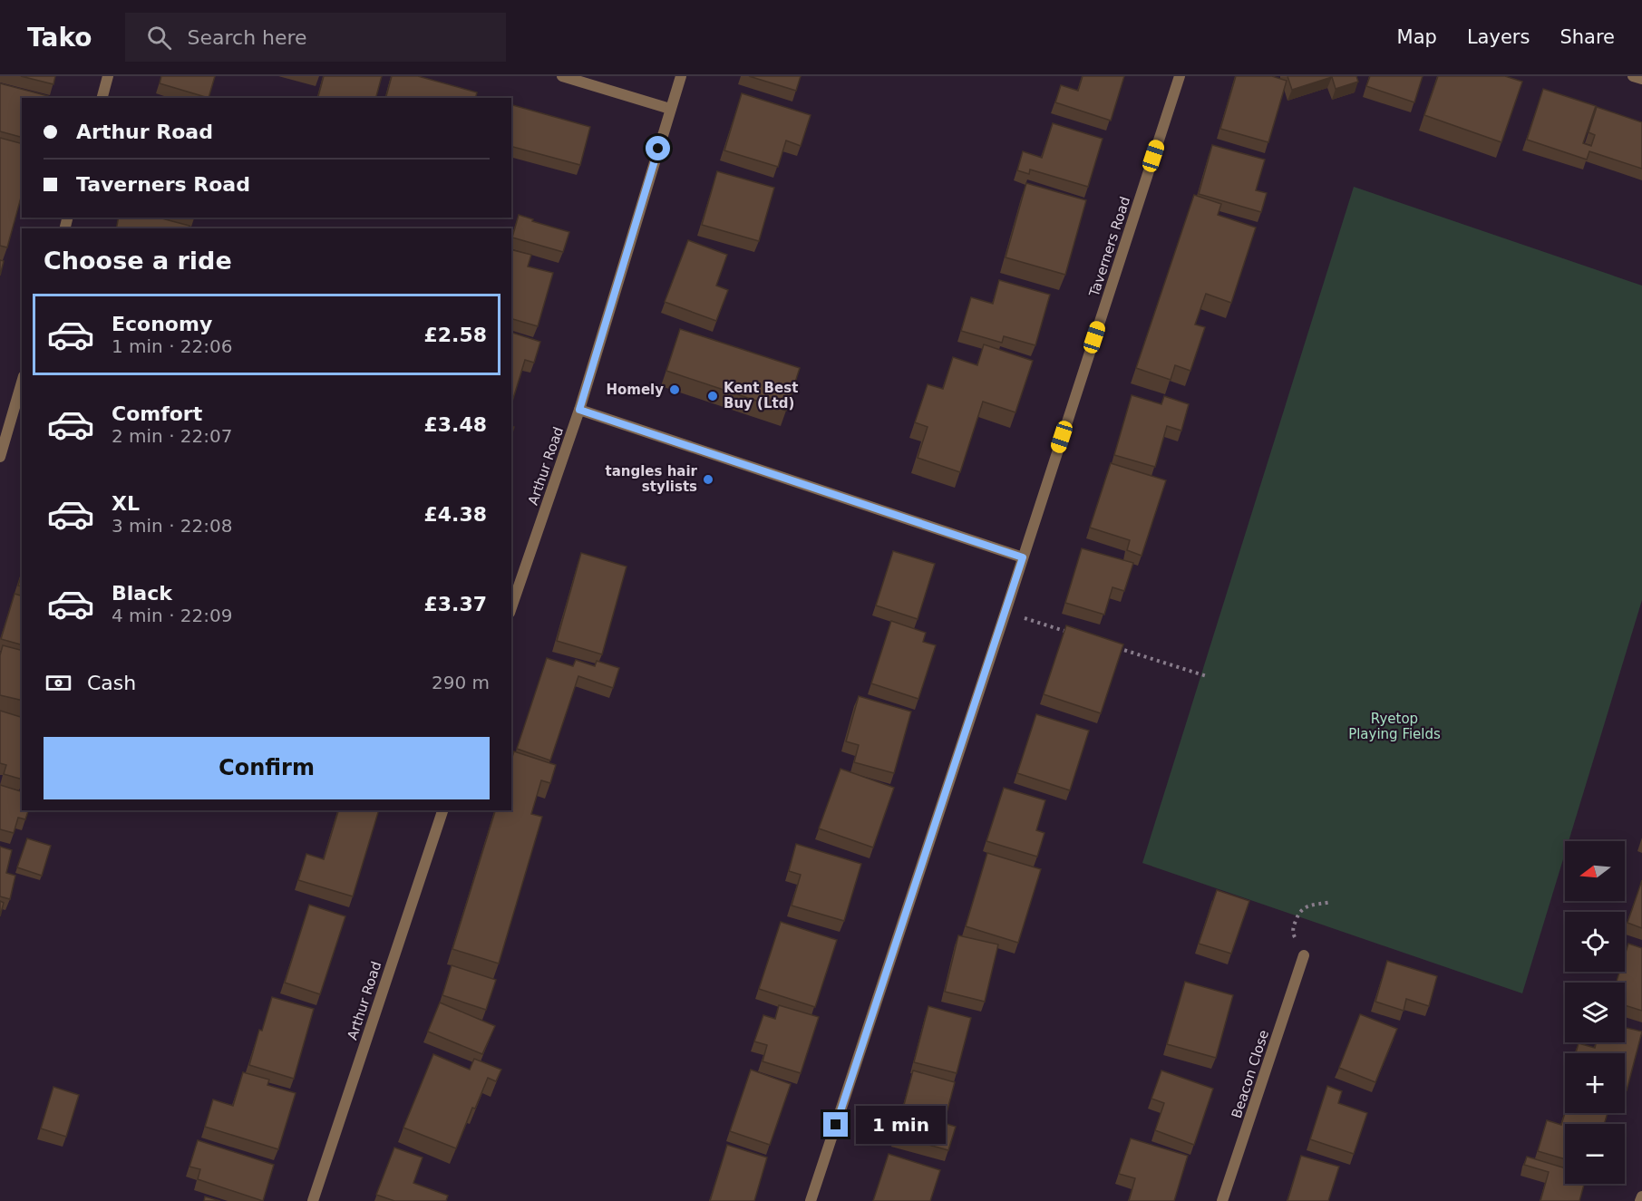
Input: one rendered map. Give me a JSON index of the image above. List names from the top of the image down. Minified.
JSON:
{"streets":{"street":["Taverners Road","Arthur Road","Beacon Close"]},"parks":["Ryetop Playing Fields"],"places":["Homely","Kent Best Buy (Ltd)","tangles hair stylists"],"north":"left","page":{"header":"Tako","search":"Search here","nav":["Map","Layers","Share"],"banner":["Arthur Road","Taverners Road"],"heading":"Choose a ride","list":[{"name":"Economy","note":"1 min · 22:06","value":"£2.58"},{"name":"Comfort","note":"2 min · 22:07","value":"£3.48"},{"name":"XL","note":"3 min · 22:08","value":"£4.38"},{"name":"Black","note":"4 min · 22:09","value":"£3.37"}],"pay":["Cash","290 m"],"buttons":"Confirm","map_buttons":["+","−"],"bubble":"1 min"}}
